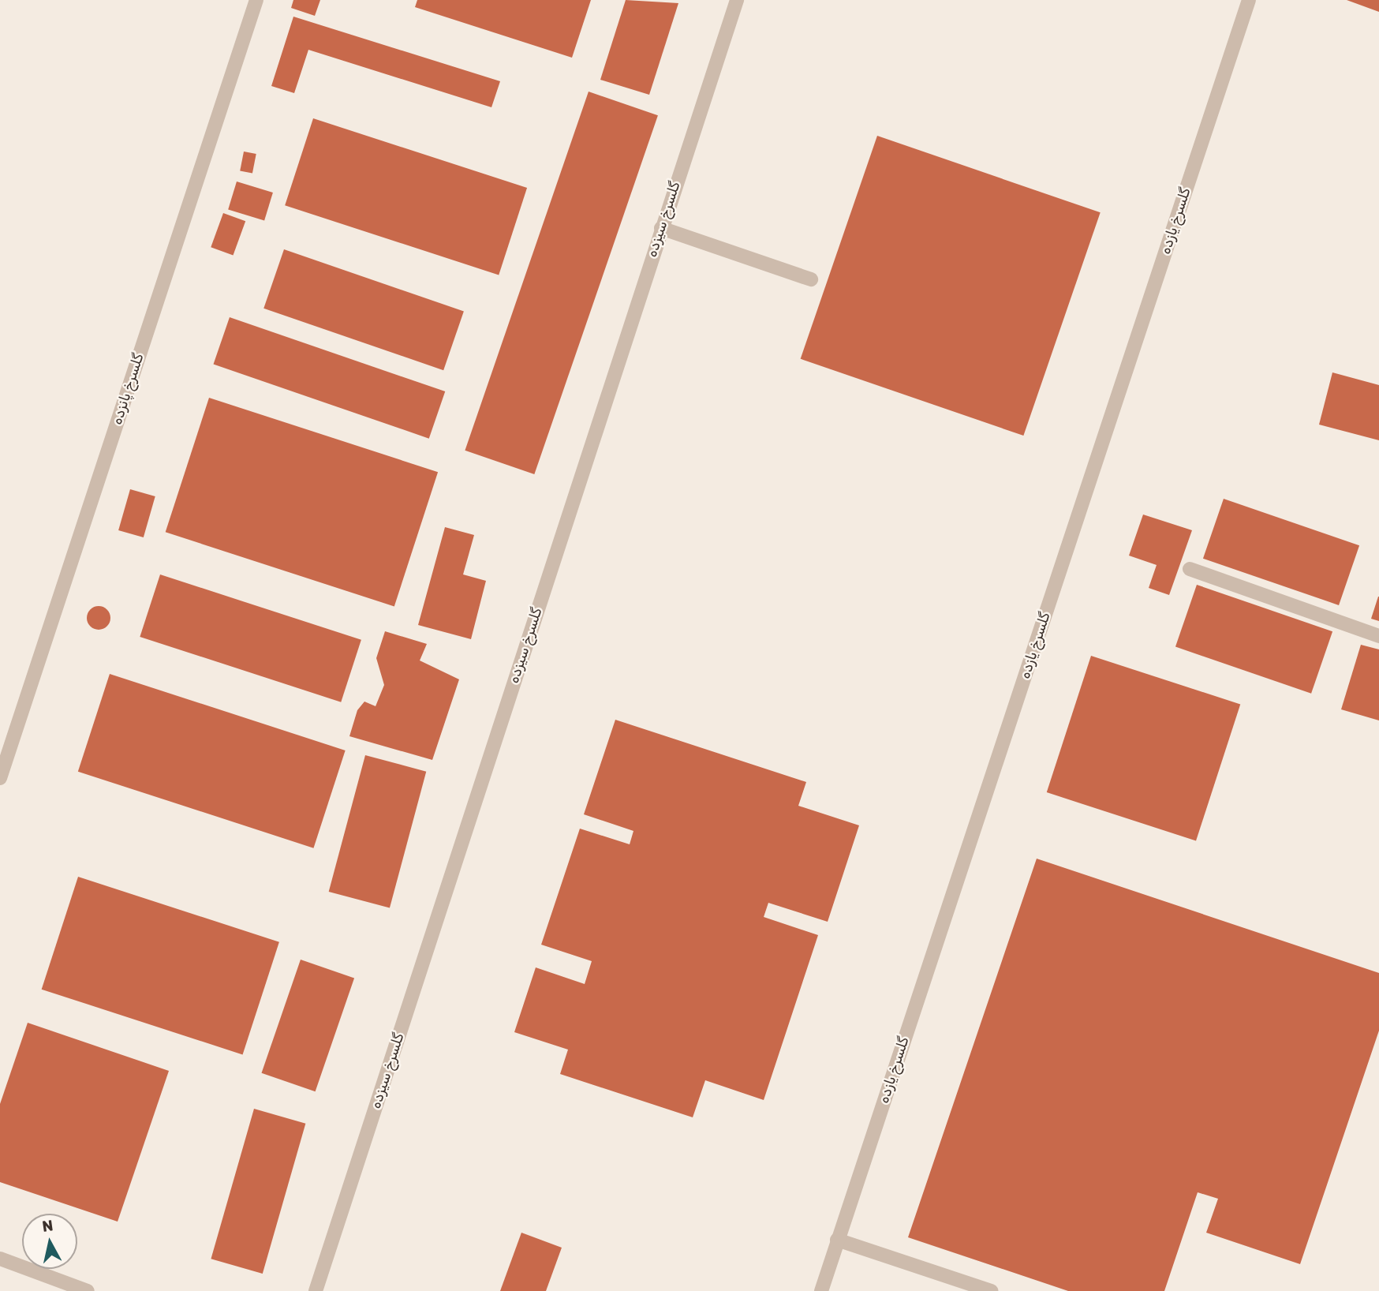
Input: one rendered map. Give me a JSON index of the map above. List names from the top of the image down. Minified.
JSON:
{"streets":{"street":["گلسرخ سیزده","گلسرخ یازده","گلسرخ پانزده"]},"north":"top"}
